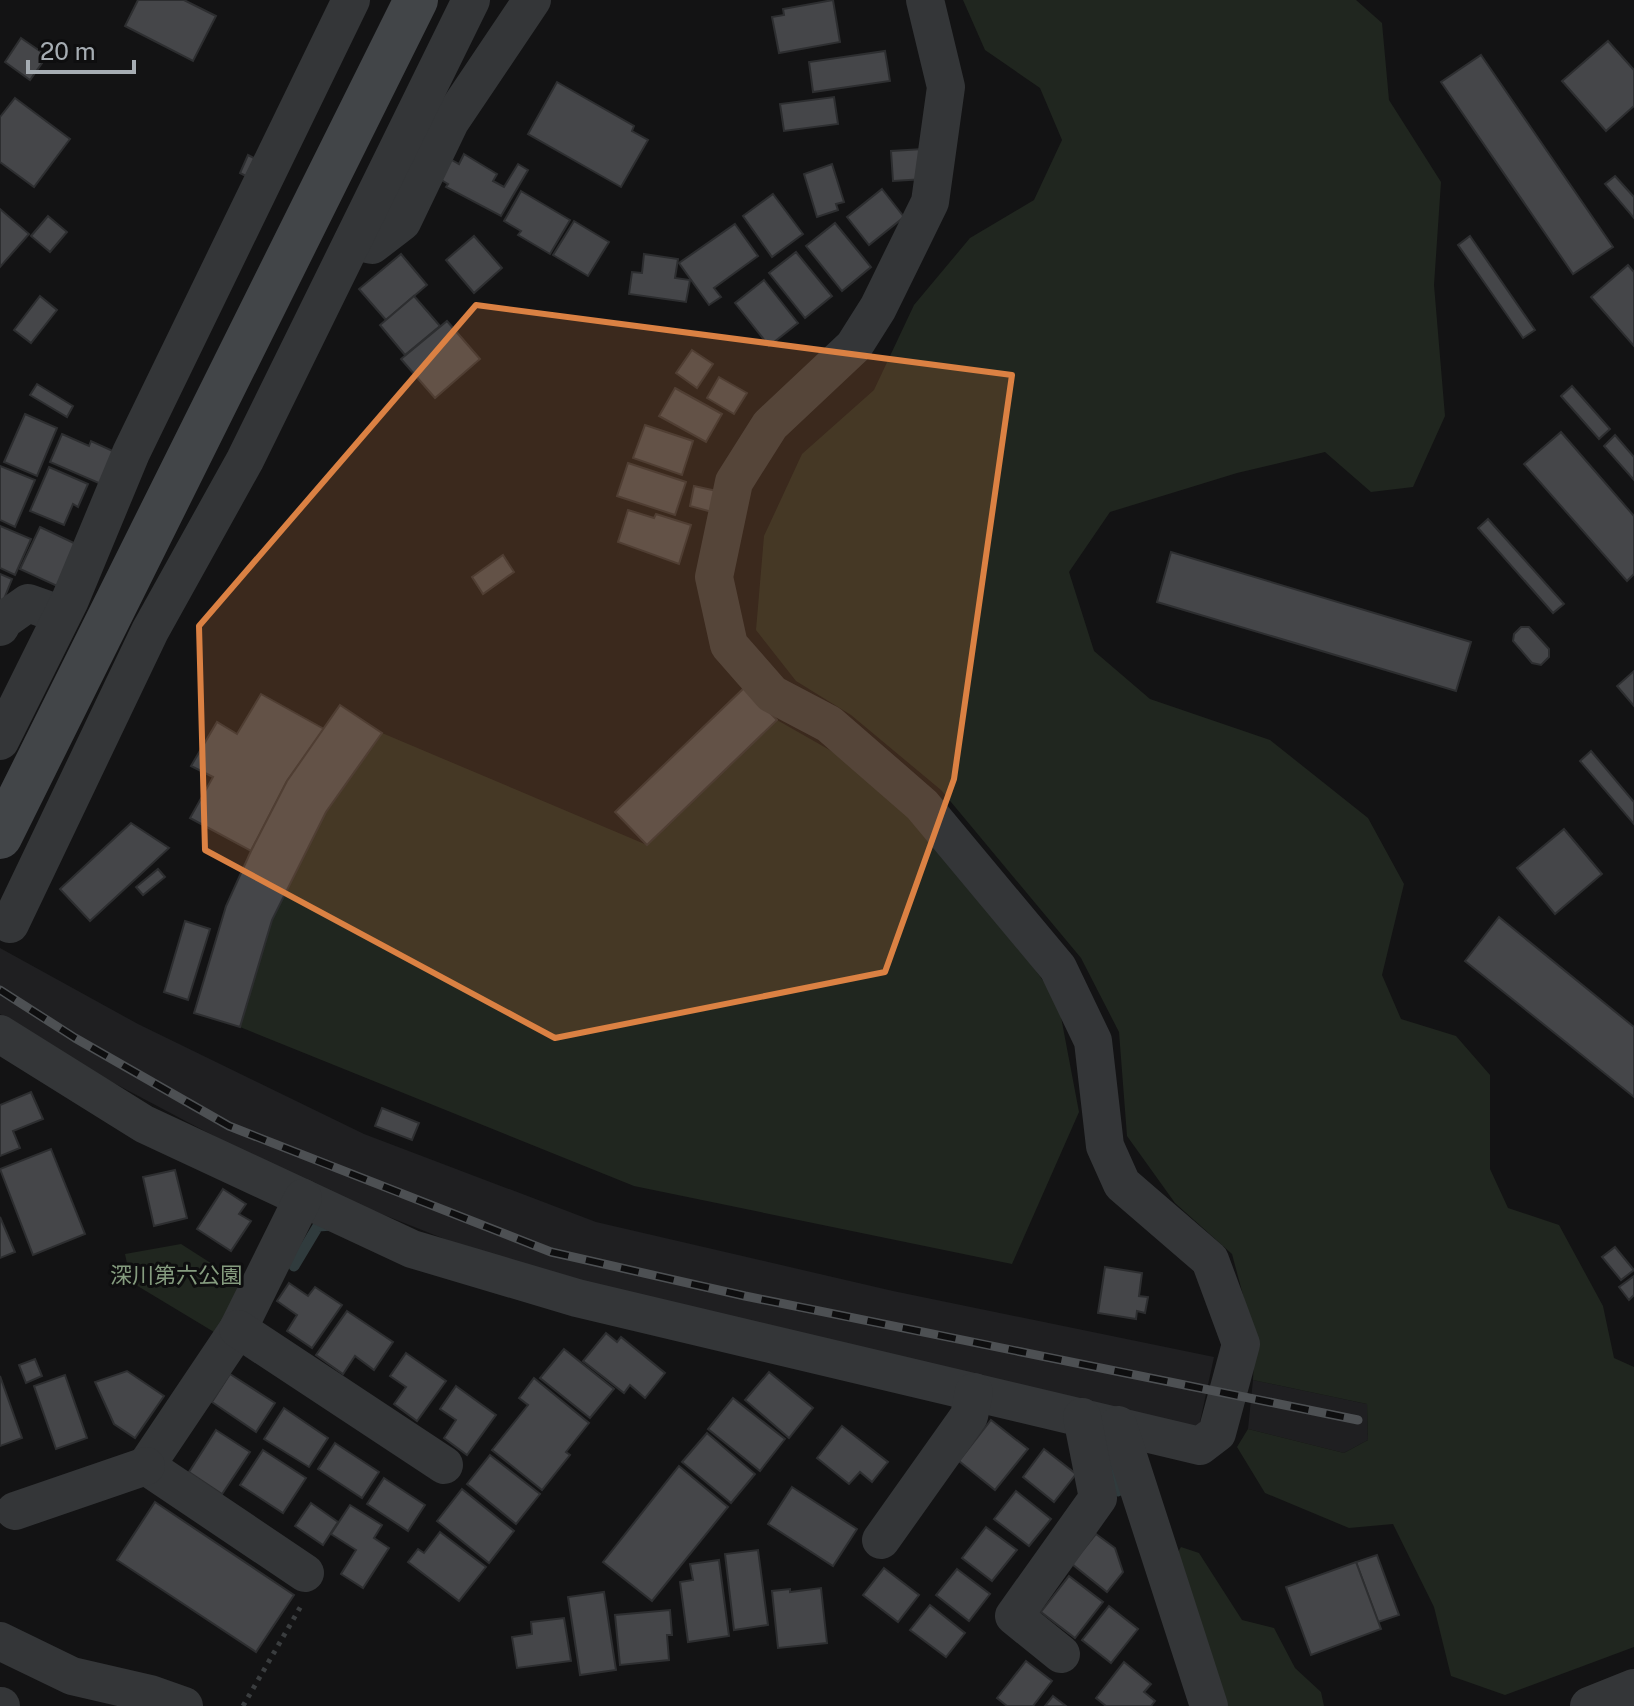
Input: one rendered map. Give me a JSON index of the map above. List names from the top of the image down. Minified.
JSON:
{"parks":["深川第六公園"],"scale_bar":"20 m"}
